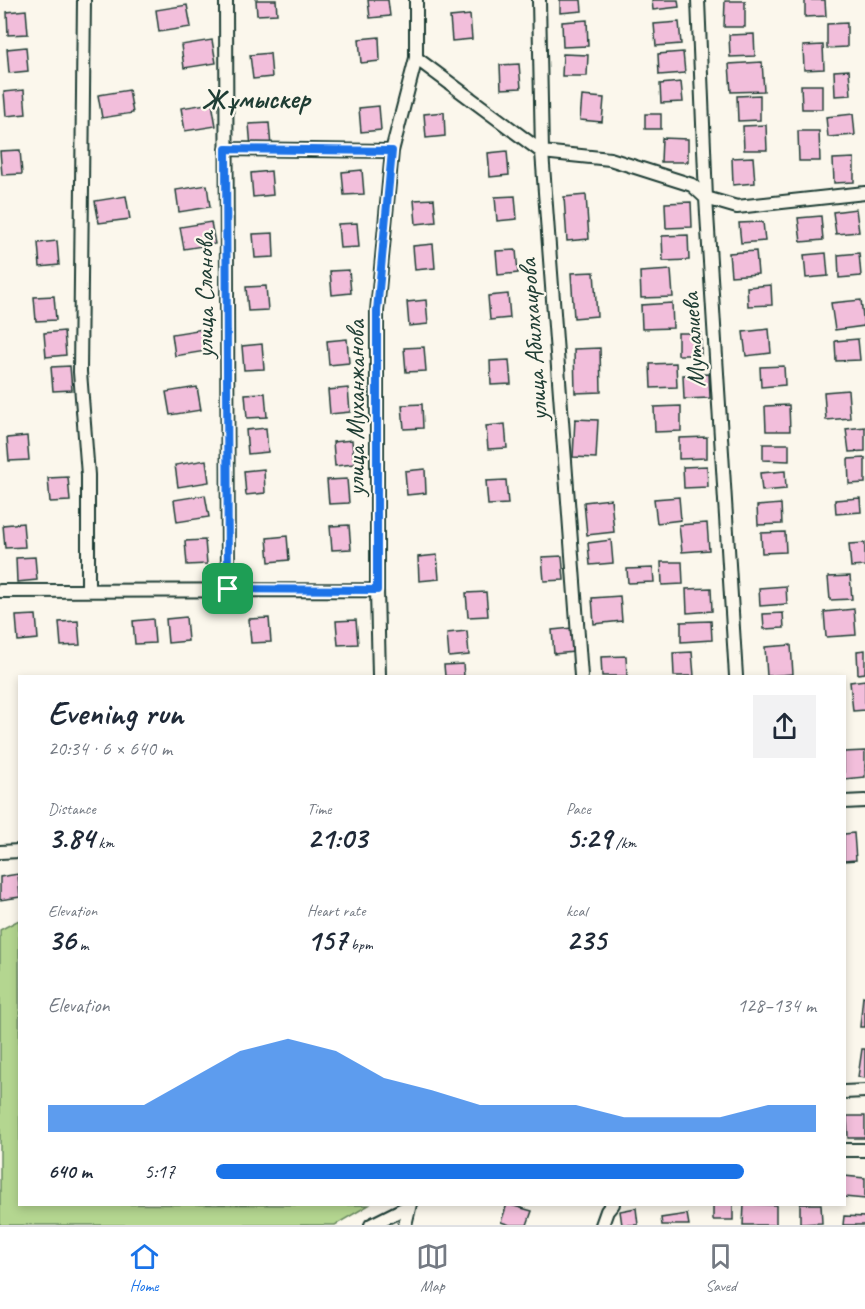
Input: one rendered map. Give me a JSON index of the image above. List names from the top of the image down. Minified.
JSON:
{"streets":{"street":["улица Сланова","улица Абилхаирова","Муталиева","улица Муханжанова"]},"districts":["Жұмыскер"],"page":{"heading":["Evening run","20:34 · 6 × 640 m"],"stats":[["Distance","3.84 km"],["Time","21:03"],["Pace","5:29 /km"],["Elevation","36 m"],["Heart rate","157 bpm"],["kcal","235"]],"chart":["Elevation","128–134 m"],"list":[{"name":"640 m","note":"5:17"}],"tabs":["Home","Map","Saved"]}}
